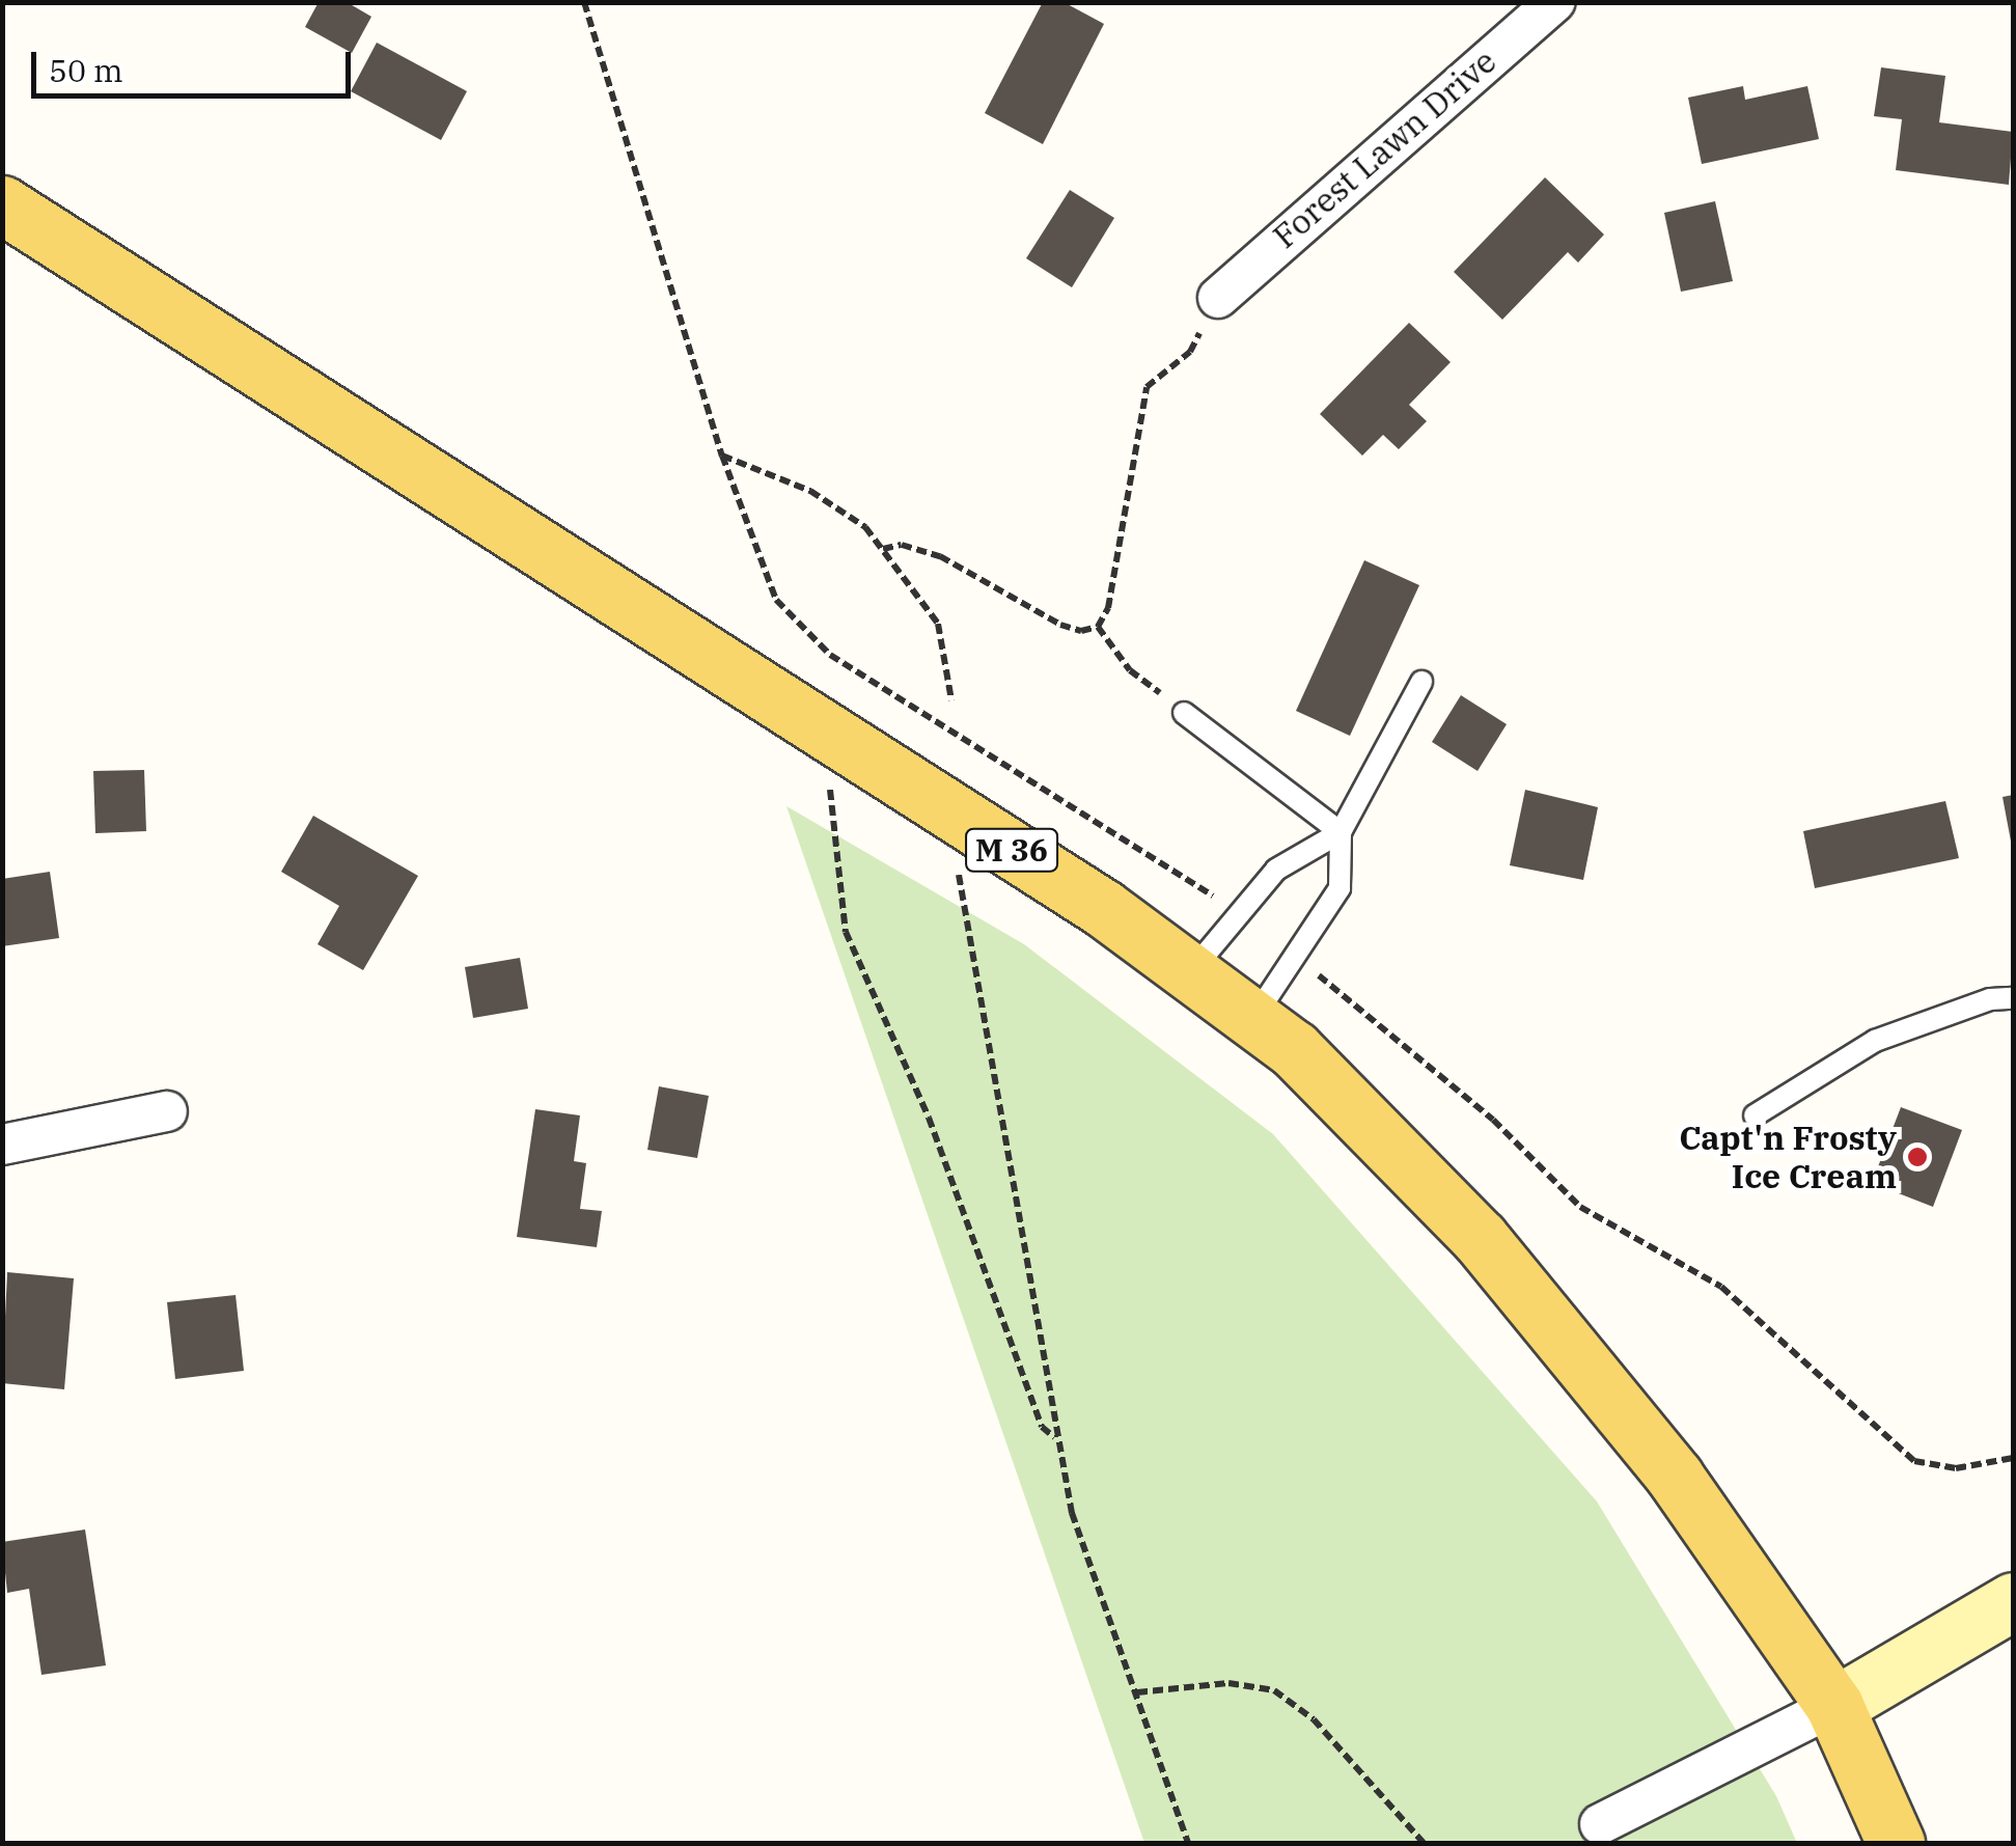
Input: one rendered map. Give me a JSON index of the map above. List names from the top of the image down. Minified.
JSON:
{"streets":{"main road":["M 36"],"street":["Forest Lawn Drive"]},"places":["Capt'n Frosty Ice Cream"],"scale_bar":"50 m"}
